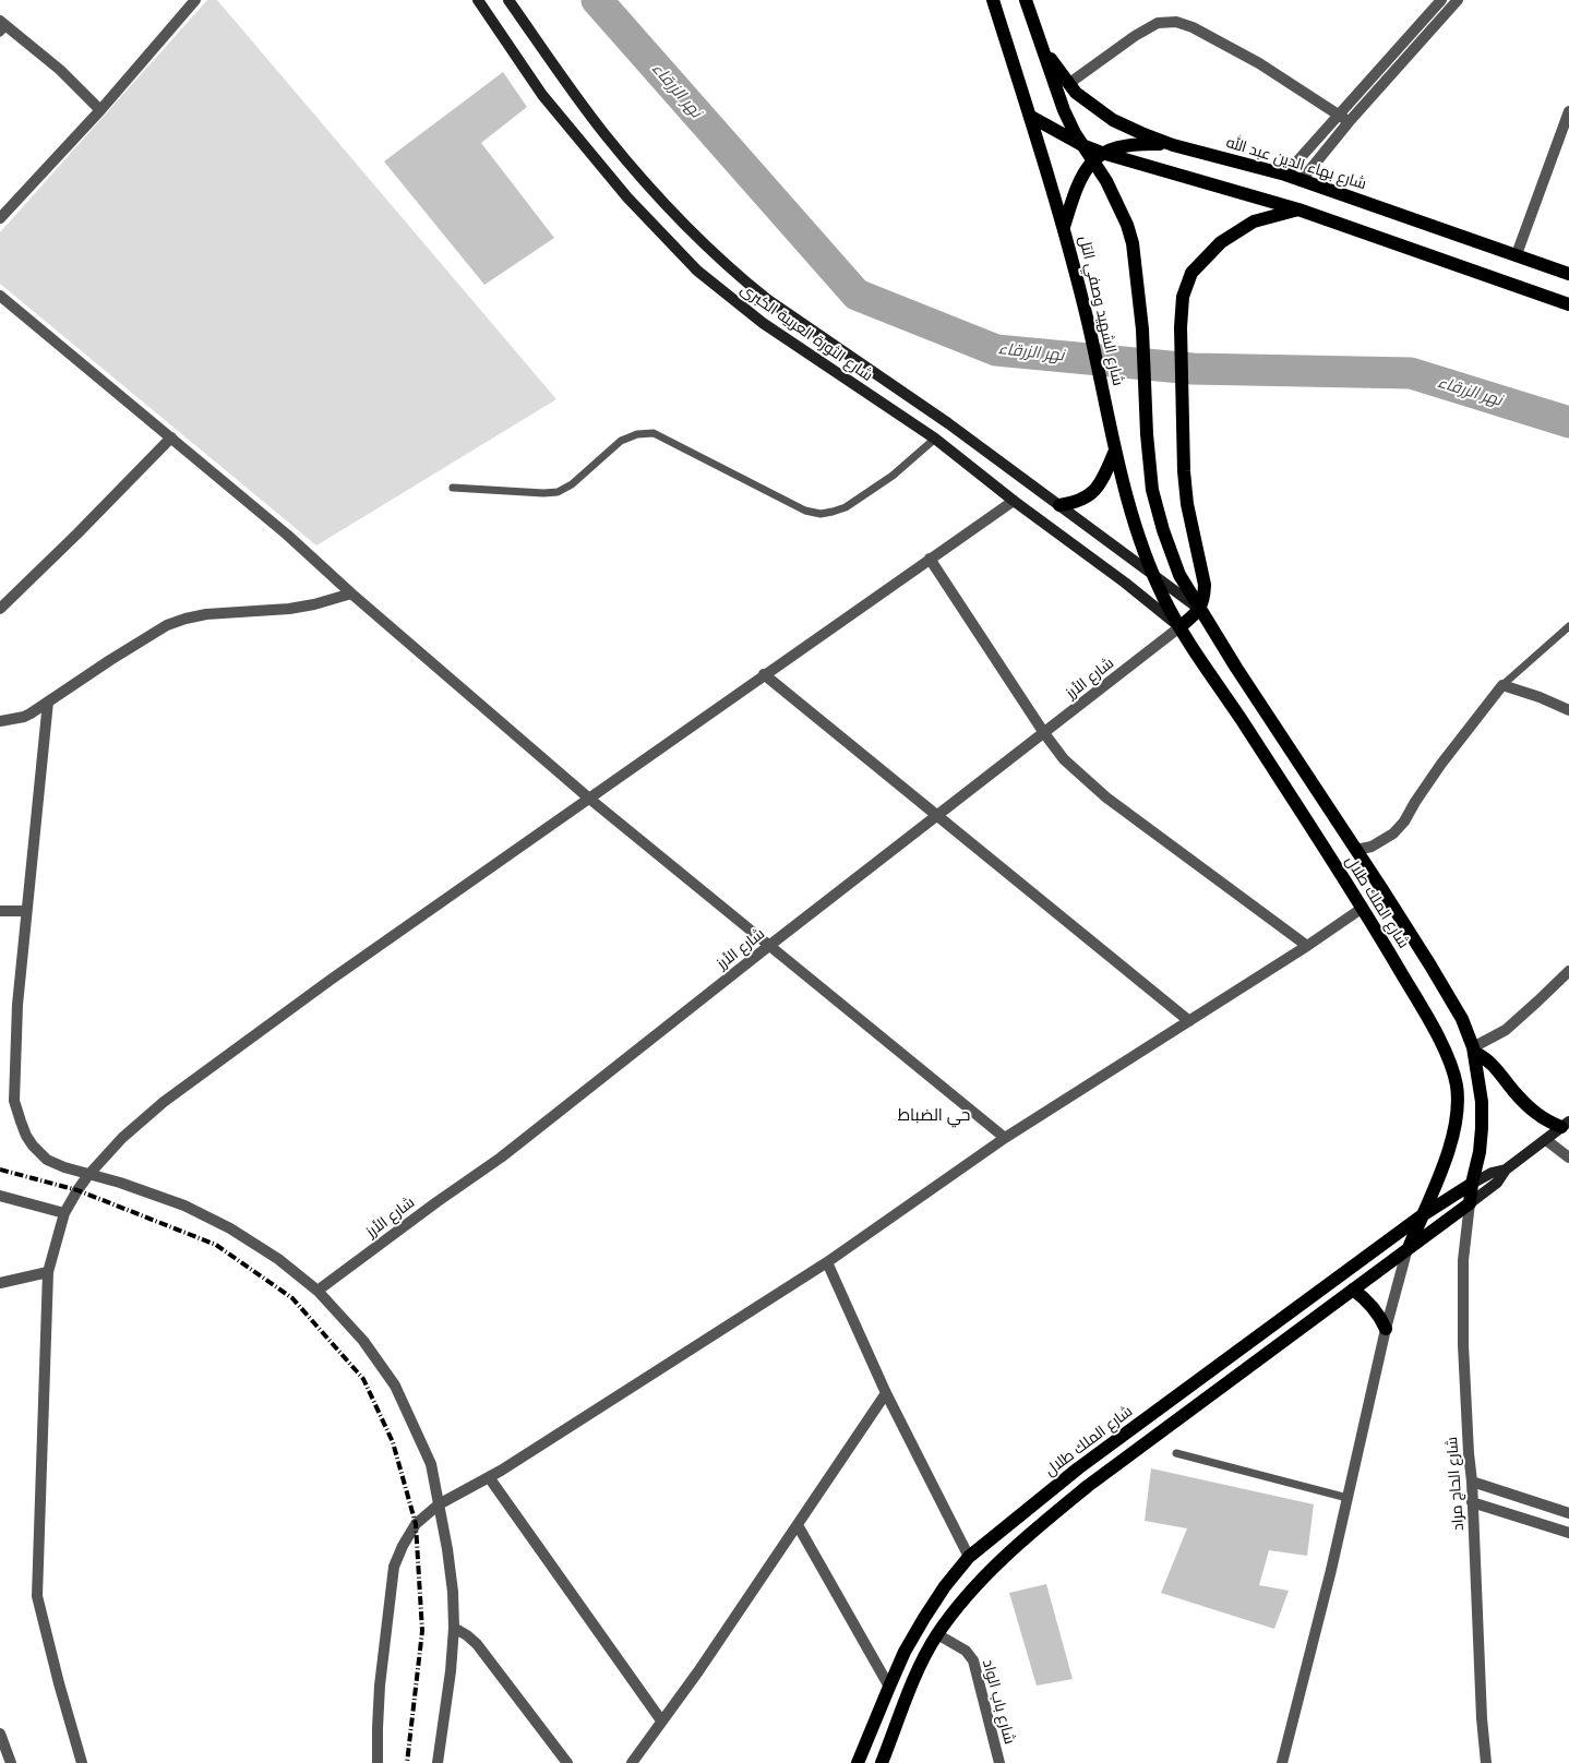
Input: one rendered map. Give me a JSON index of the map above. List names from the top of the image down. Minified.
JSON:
{"streets":{"main road":["شارع بهاء الدين عبد الله","شارع الشهيد وصفي التل","شارع الثورة العربية الكبرى","شارع الملك طلال"],"street":["شارع الأرز","شارع الحاج مراد","شارع باب الواد"]},"crossings":[["شارع بهاء الدين عبد الله","شارع الشهيد وصفي التل"],["شارع الشهيد وصفي التل","شارع الثورة العربية الكبرى"],["شارع الشهيد وصفي التل","شارع الأرز"],["شارع الشهيد وصفي التل","شارع الملك طلال"],["شارع الثورة العربية الكبرى","شارع الأرز"],["شارع الثورة العربية الكبرى","شارع الملك طلال"],["شارع الأرز","شارع الملك طلال"],["شارع الملك طلال","شارع الحاج مراد"]],"districts":["حي الضباط"],"water":["نهر الزرقاء"]}
